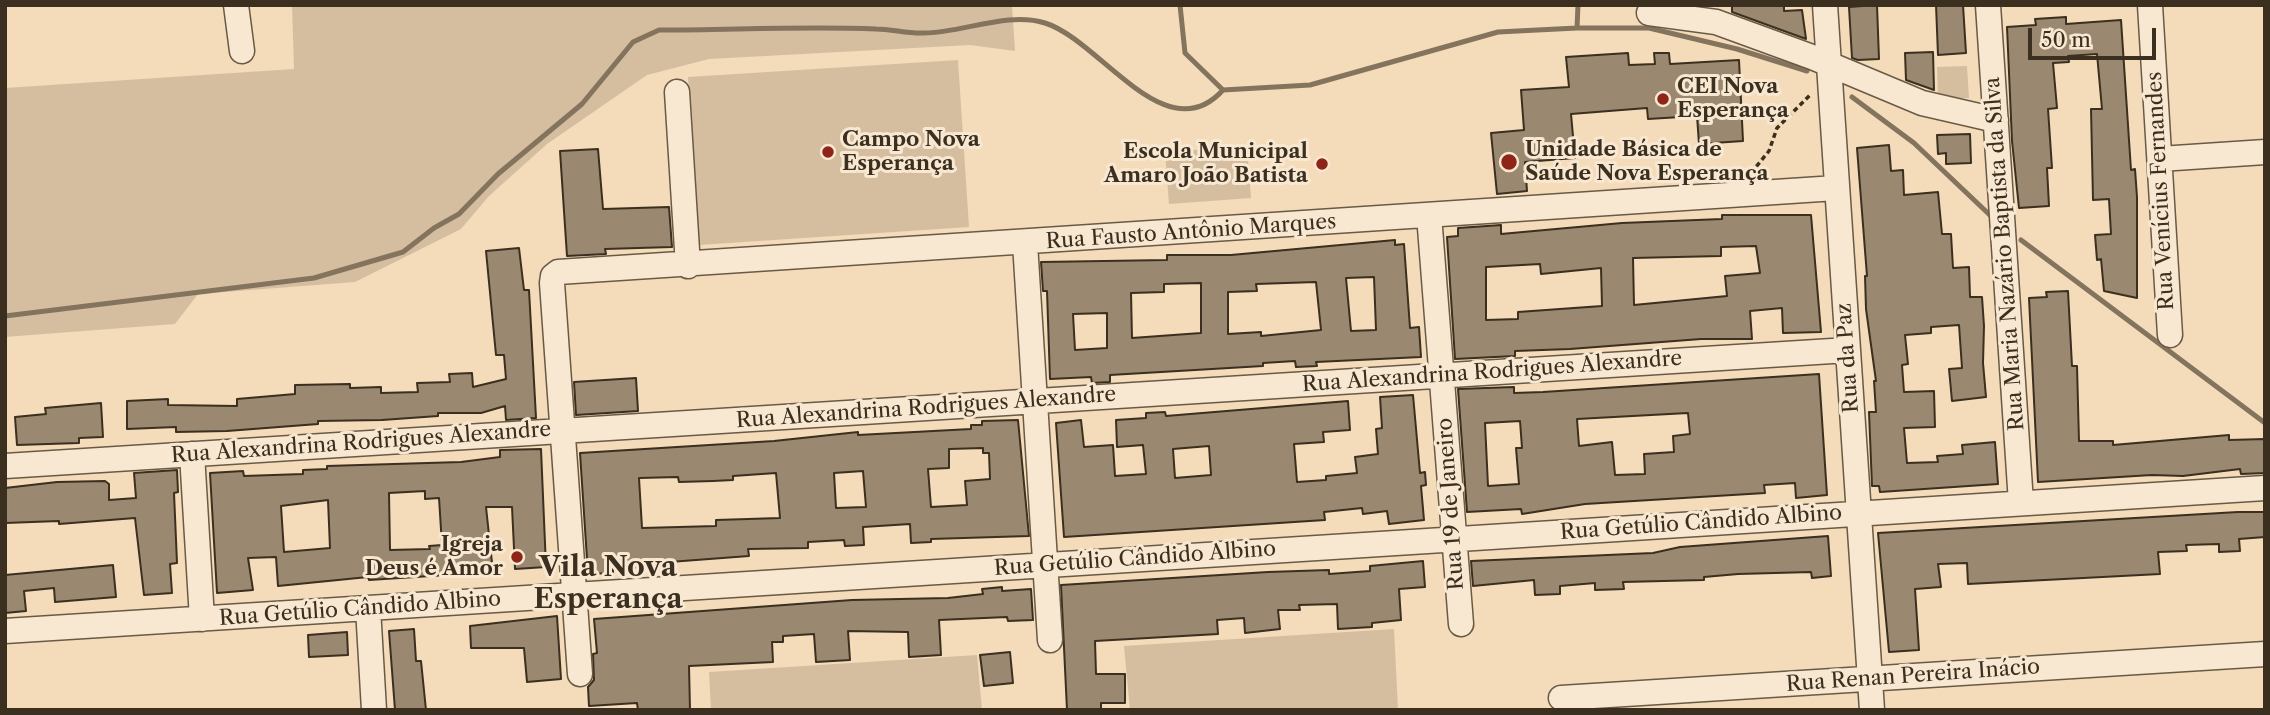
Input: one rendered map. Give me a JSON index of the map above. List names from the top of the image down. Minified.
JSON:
{"streets":{"street":["Rua Venícius Fernandes","Rua Fausto Antônio Marques","Rua Maria Nazário Baptista da Silva","Rua da Paz","Rua Alexandrina Rodrigues Alexandre","Rua 19 de Janeiro","Rua Getúlio Cândido Albino","Rua Renan Pereira Inácio"]},"crossings":[["Rua Fausto Antônio Marques","Rua da Paz"],["Rua Fausto Antônio Marques","Rua Alexandrina Rodrigues Alexandre"],["Rua Fausto Antônio Marques","Rua 19 de Janeiro"],["Rua Maria Nazário Baptista da Silva","Rua Getúlio Cândido Albino"],["Rua da Paz","Rua Alexandrina Rodrigues Alexandre"],["Rua da Paz","Rua Getúlio Cândido Albino"],["Rua da Paz","Rua Renan Pereira Inácio"],["Rua Alexandrina Rodrigues Alexandre","Rua 19 de Janeiro"],["Rua 19 de Janeiro","Rua Getúlio Cândido Albino"]],"districts":["Vila Nova Esperança"],"places":["CEI Nova Esperança","Campo Nova Esperança","Unidade Básica de Saúde Nova Esperança","Escola Municipal Amaro João Batista","Igreja Deus é Amor"],"scale_bar":"50 m"}
